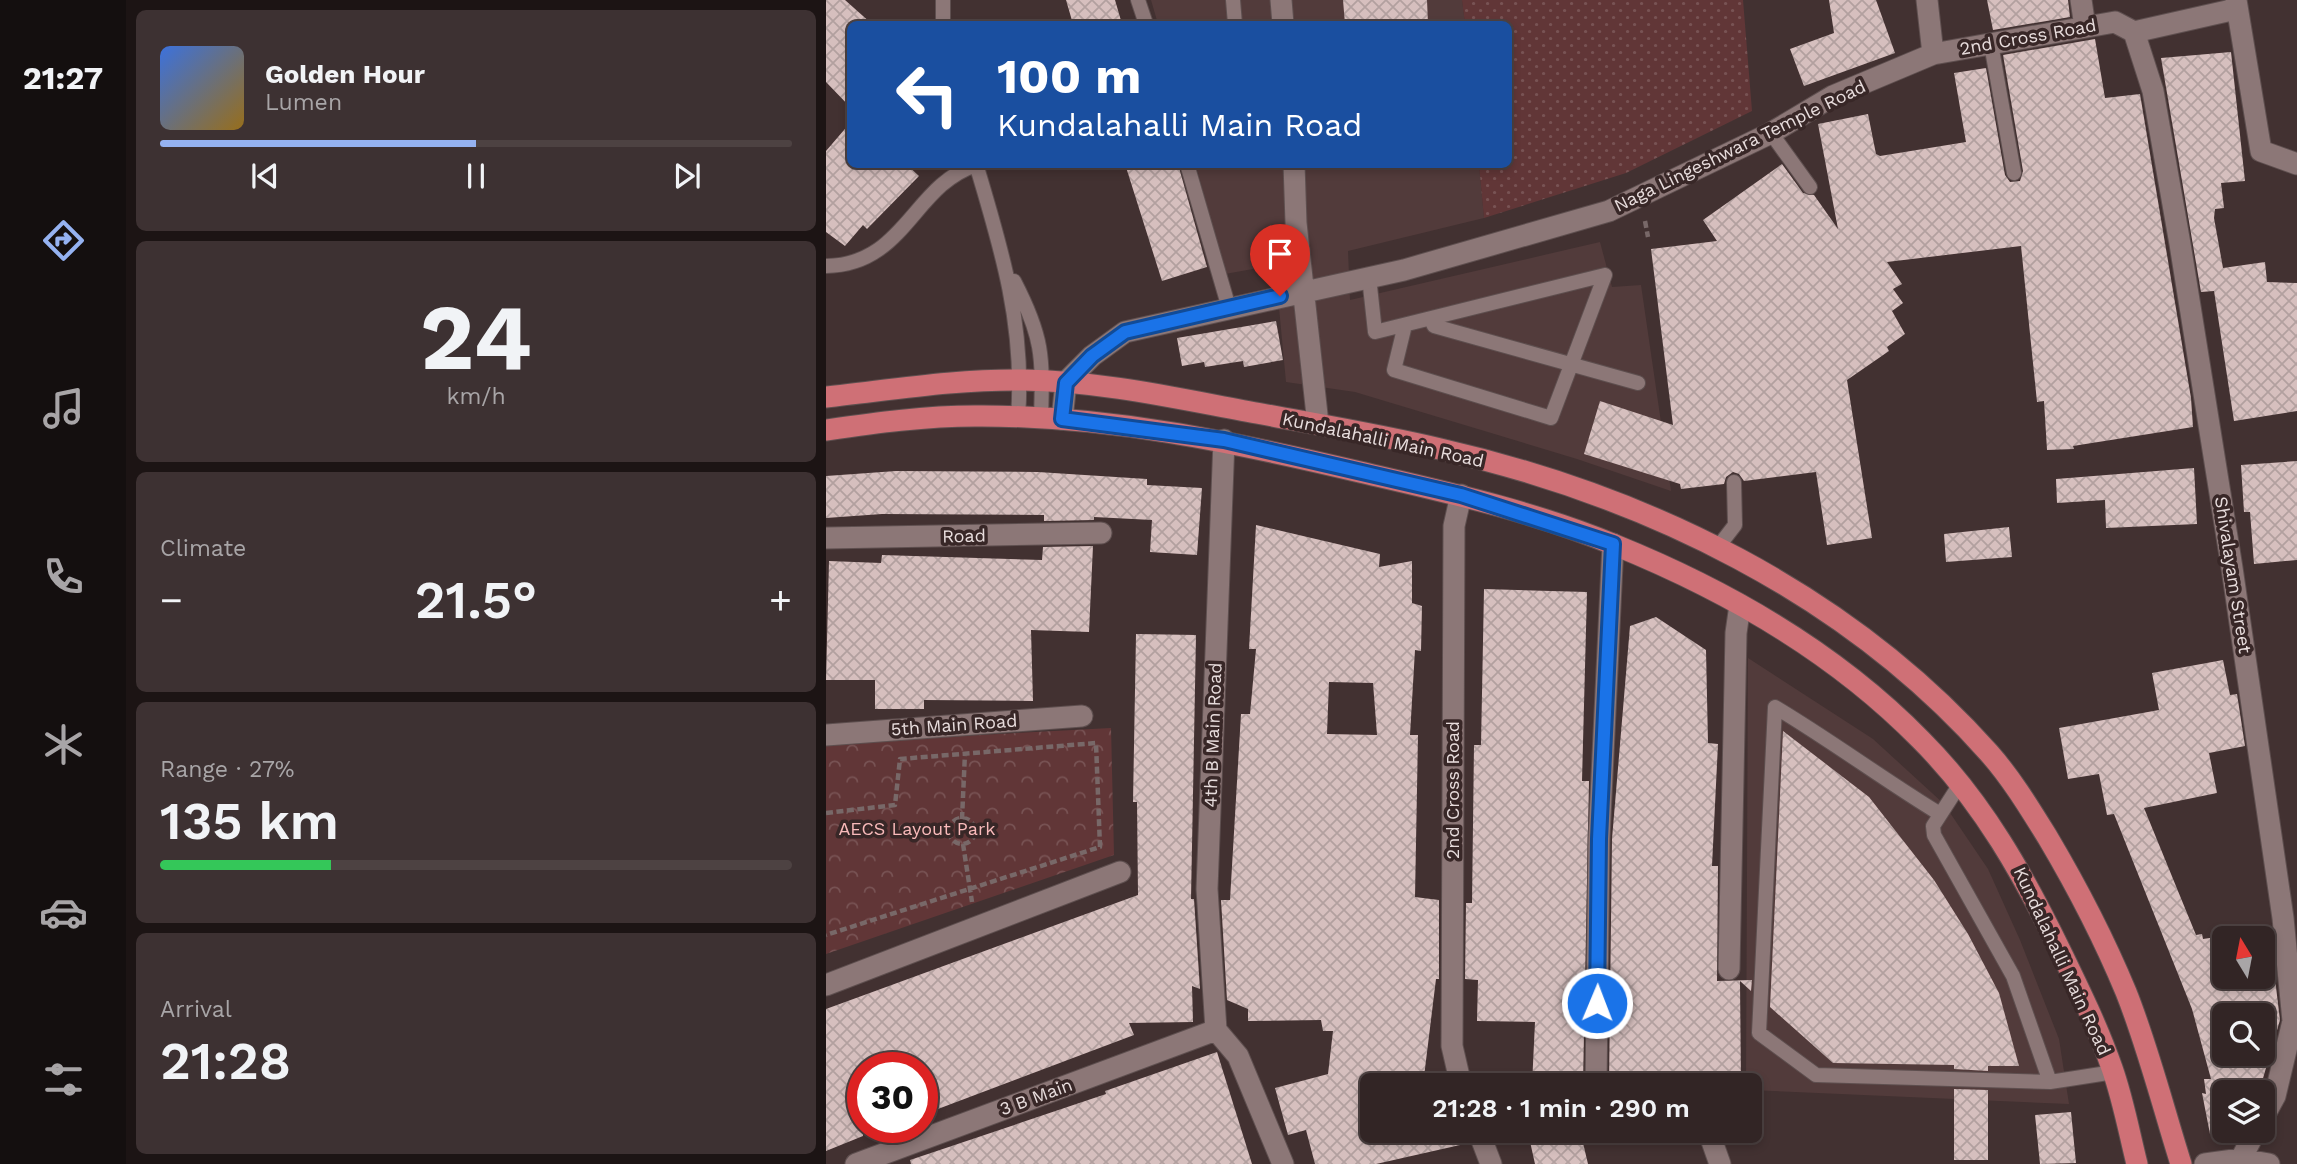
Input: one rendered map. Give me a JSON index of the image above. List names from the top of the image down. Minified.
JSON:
{"streets":{"main road":["Kundalahalli Main Road"],"street":["2nd Cross Road","Naga Lingeshwara Temple Road","Road","Shivalayam Street","5th Main Road","4th B Main Road","3 B Main"]},"crossings":[["2nd Cross Road","Naga Lingeshwara Temple Road"],["2nd Cross Road","Kundalahalli Main Road"],["2nd Cross Road","Shivalayam Street"],["Naga Lingeshwara Temple Road","Kundalahalli Main Road"],["Kundalahalli Main Road","4th B Main Road"],["4th B Main Road","3 B Main"]],"parks":["AECS Layout Park"],"north":"top","page":{"tabs":"21:27","turn":["100 m","Kundalahalli Main Road"],"song":["Golden Hour","Lumen"],"tile":[["24","km/h"],"Climate",["Range · 27%","135 km"],["Arrival","21:28"]],"heat":["−","21.5°","+"],"limit":"30","trip":"21:28 · 1 min · 290 m"}}
